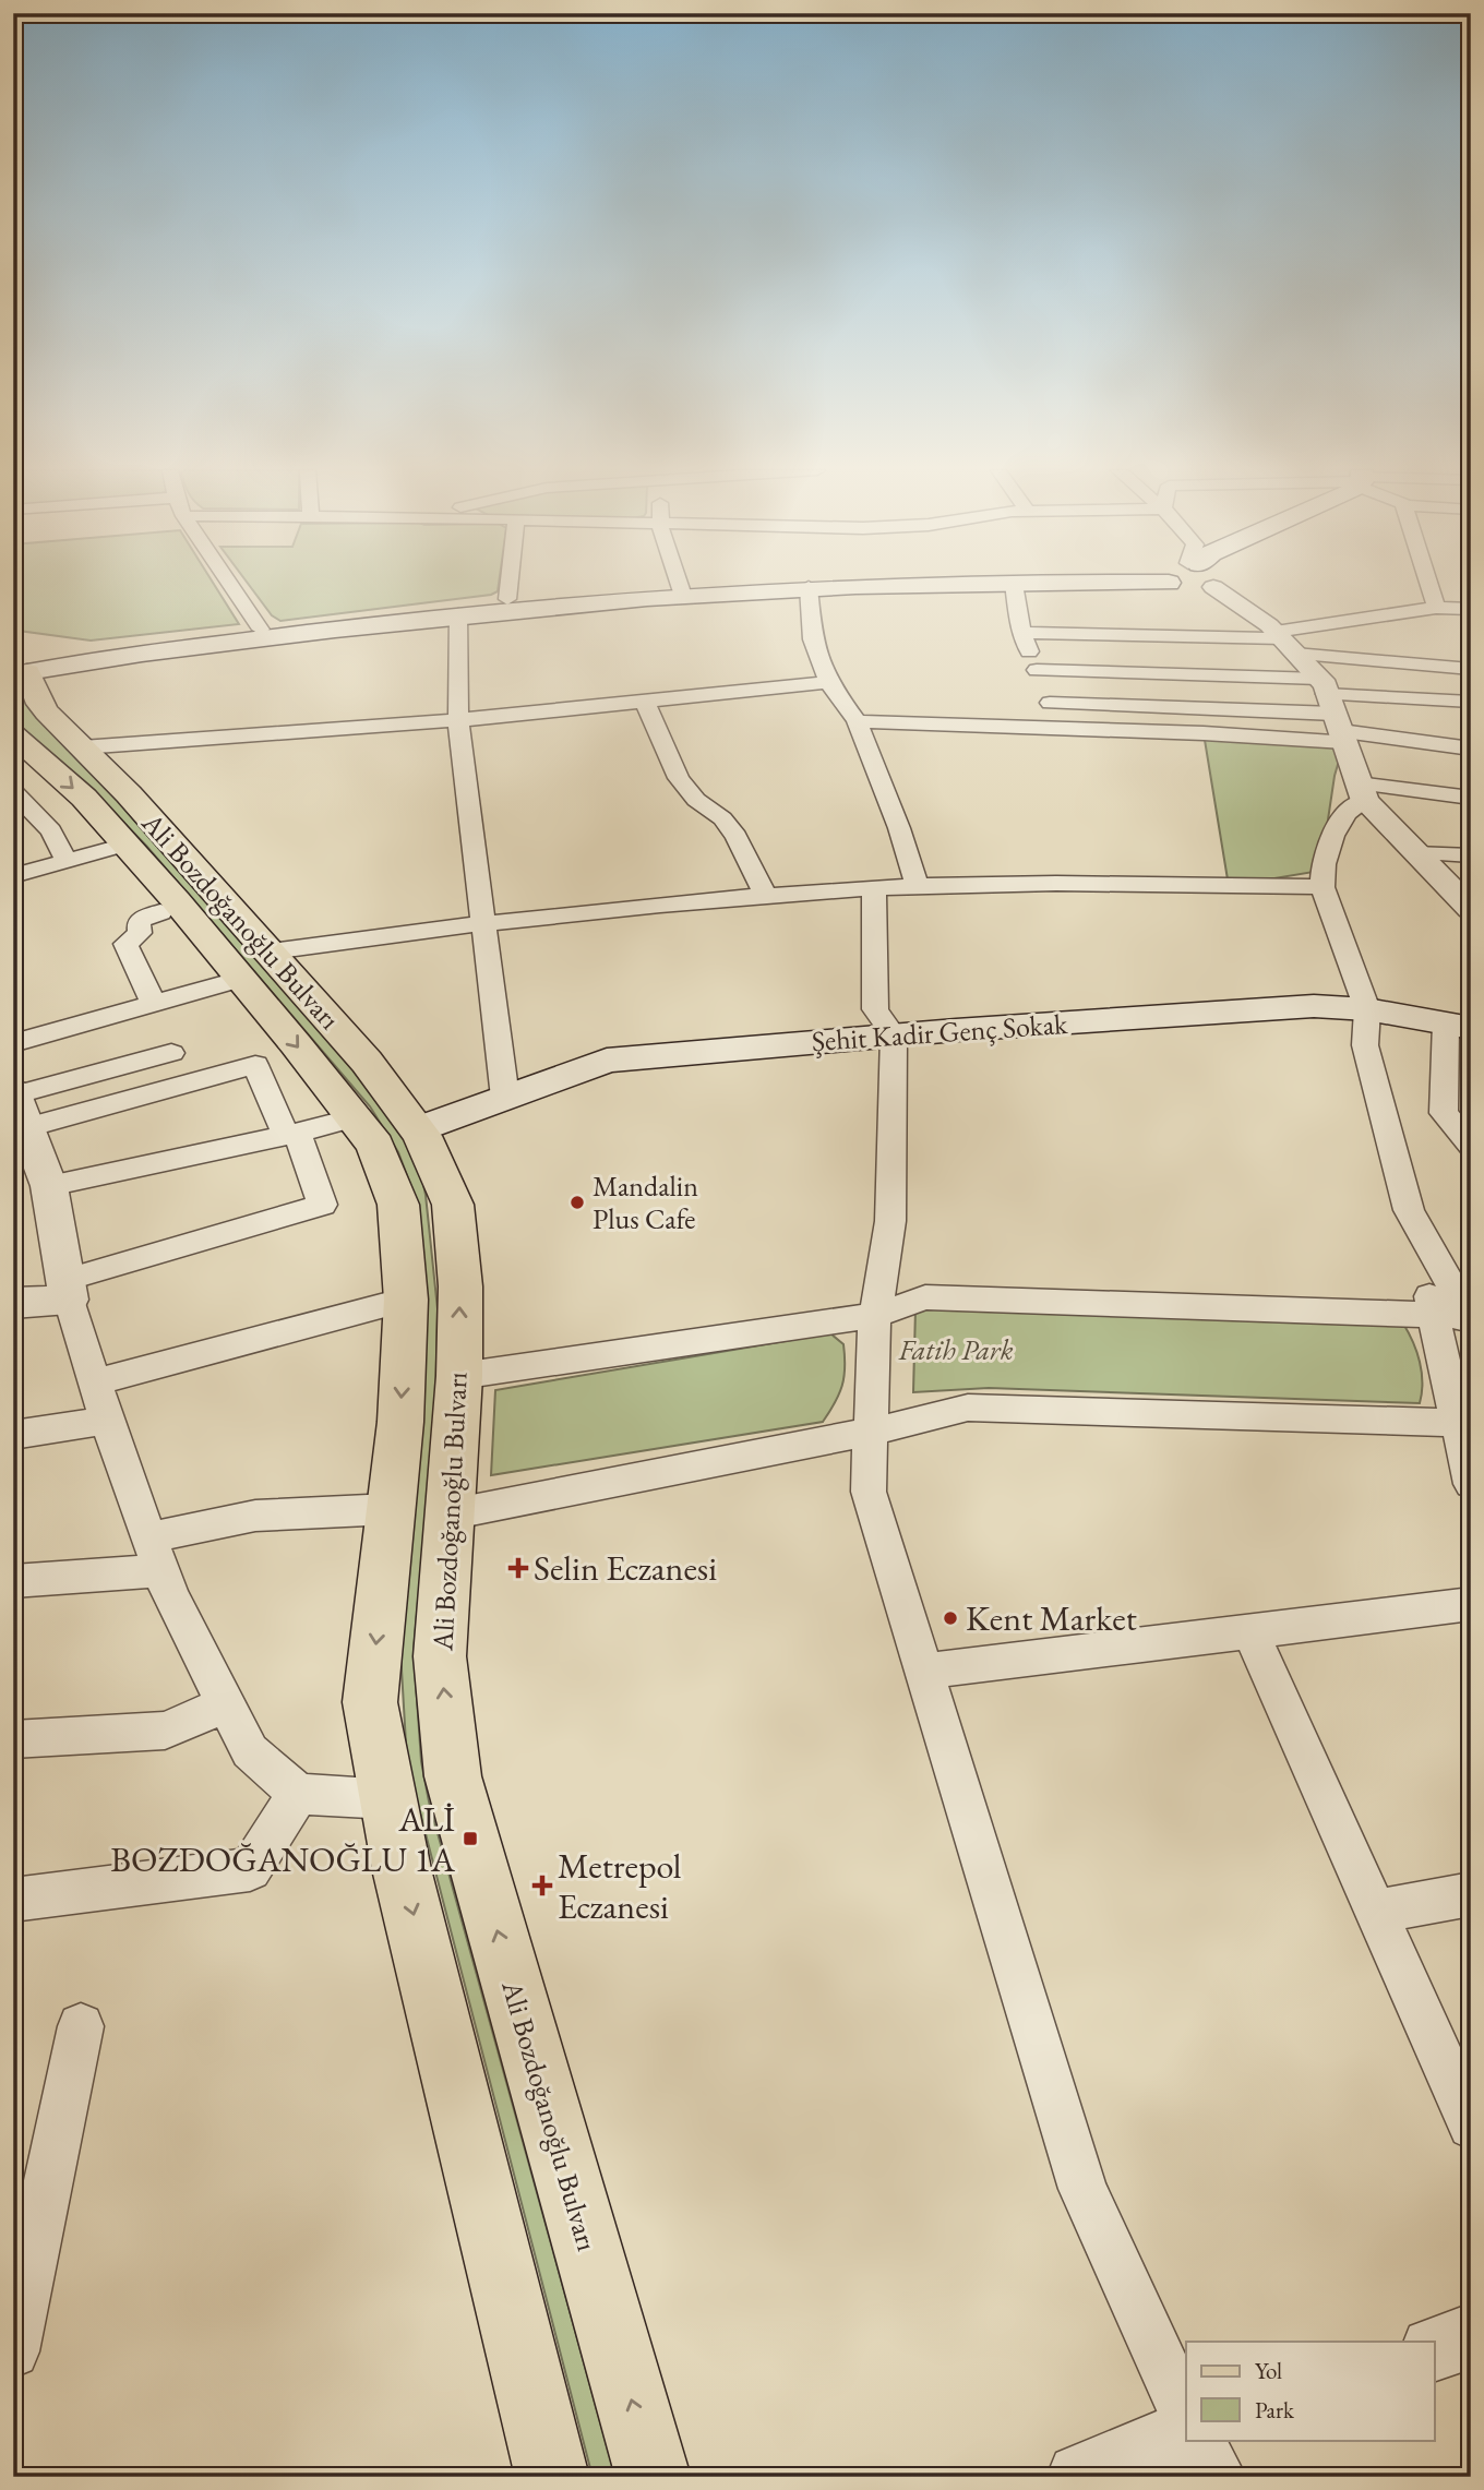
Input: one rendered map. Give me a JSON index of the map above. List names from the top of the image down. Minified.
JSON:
{"streets":{"main road":["Ali Bozdoğanoğlu Bulvarı","Şehit Kadir Genç Sokak"]},"crossings":[["Ali Bozdoğanoğlu Bulvarı","Şehit Kadir Genç Sokak"]],"parks":["Fatih Park"],"places":{"other":["Mandalin Plus Cafe","Kent Market"],"health":["Selin Eczanesi","Metrepol Eczanesi"],"transit":["ALİ BOZDOĞANOĞLU 1A"]},"legend":["Yol","Park"]}
